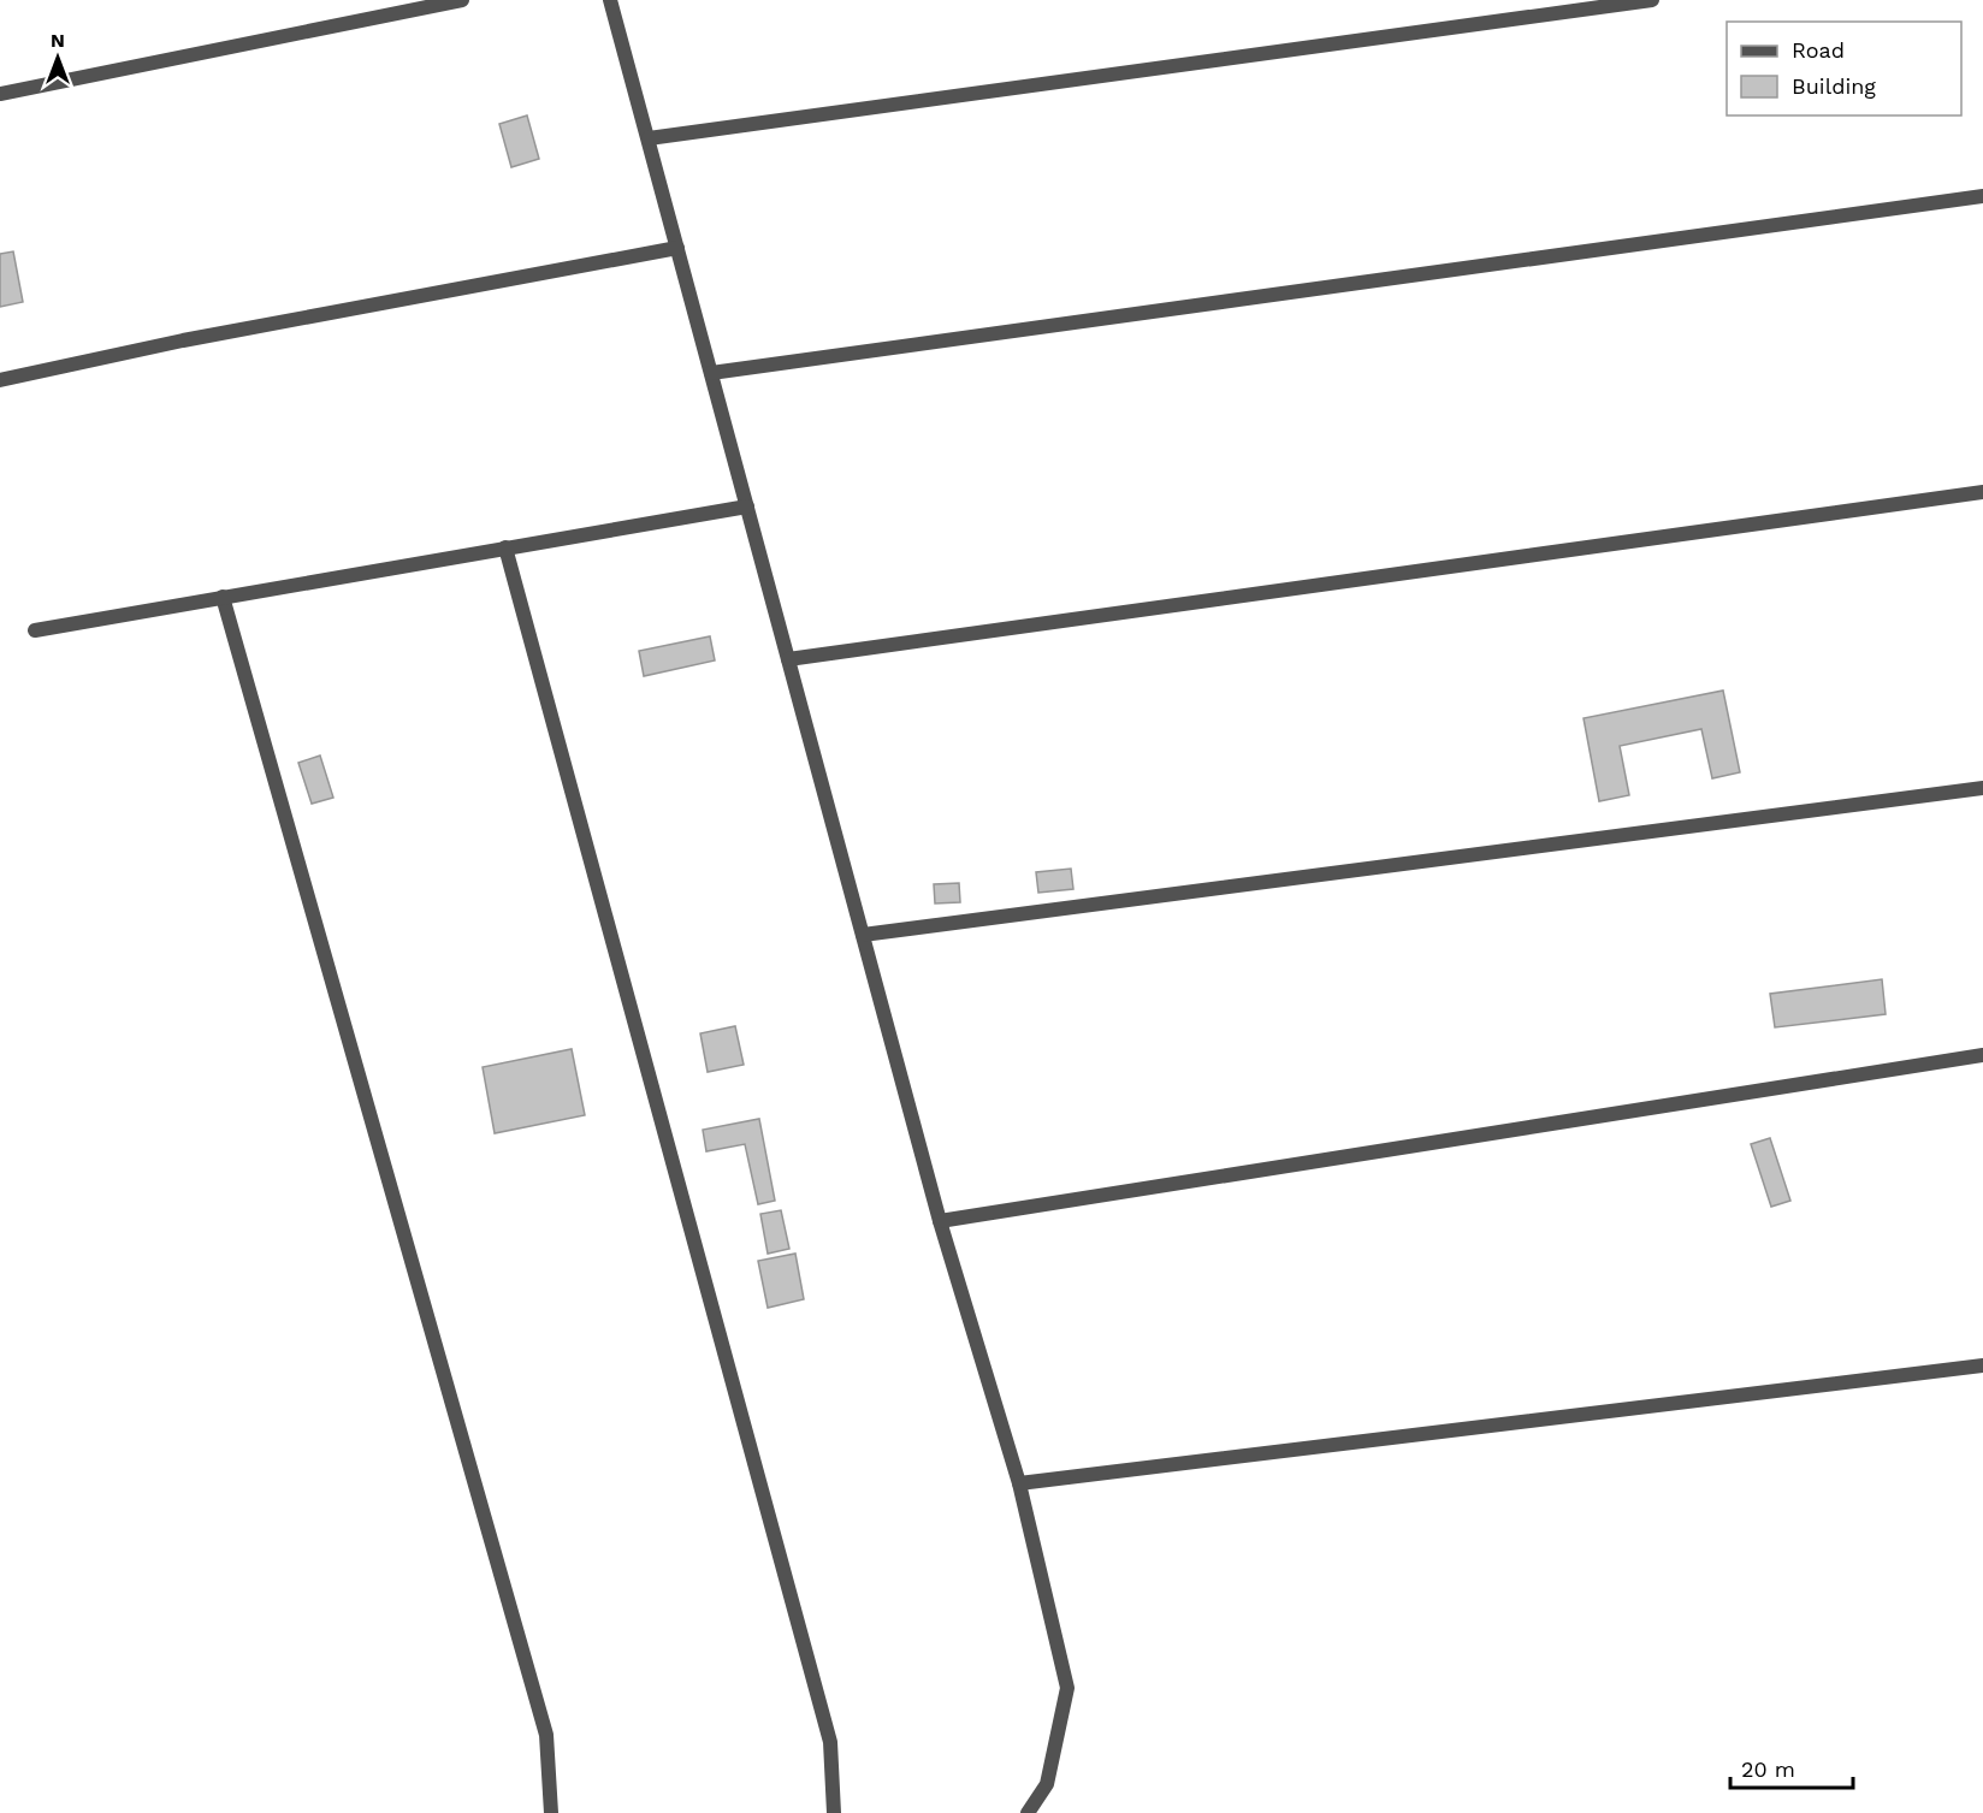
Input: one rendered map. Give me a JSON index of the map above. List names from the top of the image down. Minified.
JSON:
{"legend":["Road","Building"],"scale_bar":"20 m","north":"top"}
